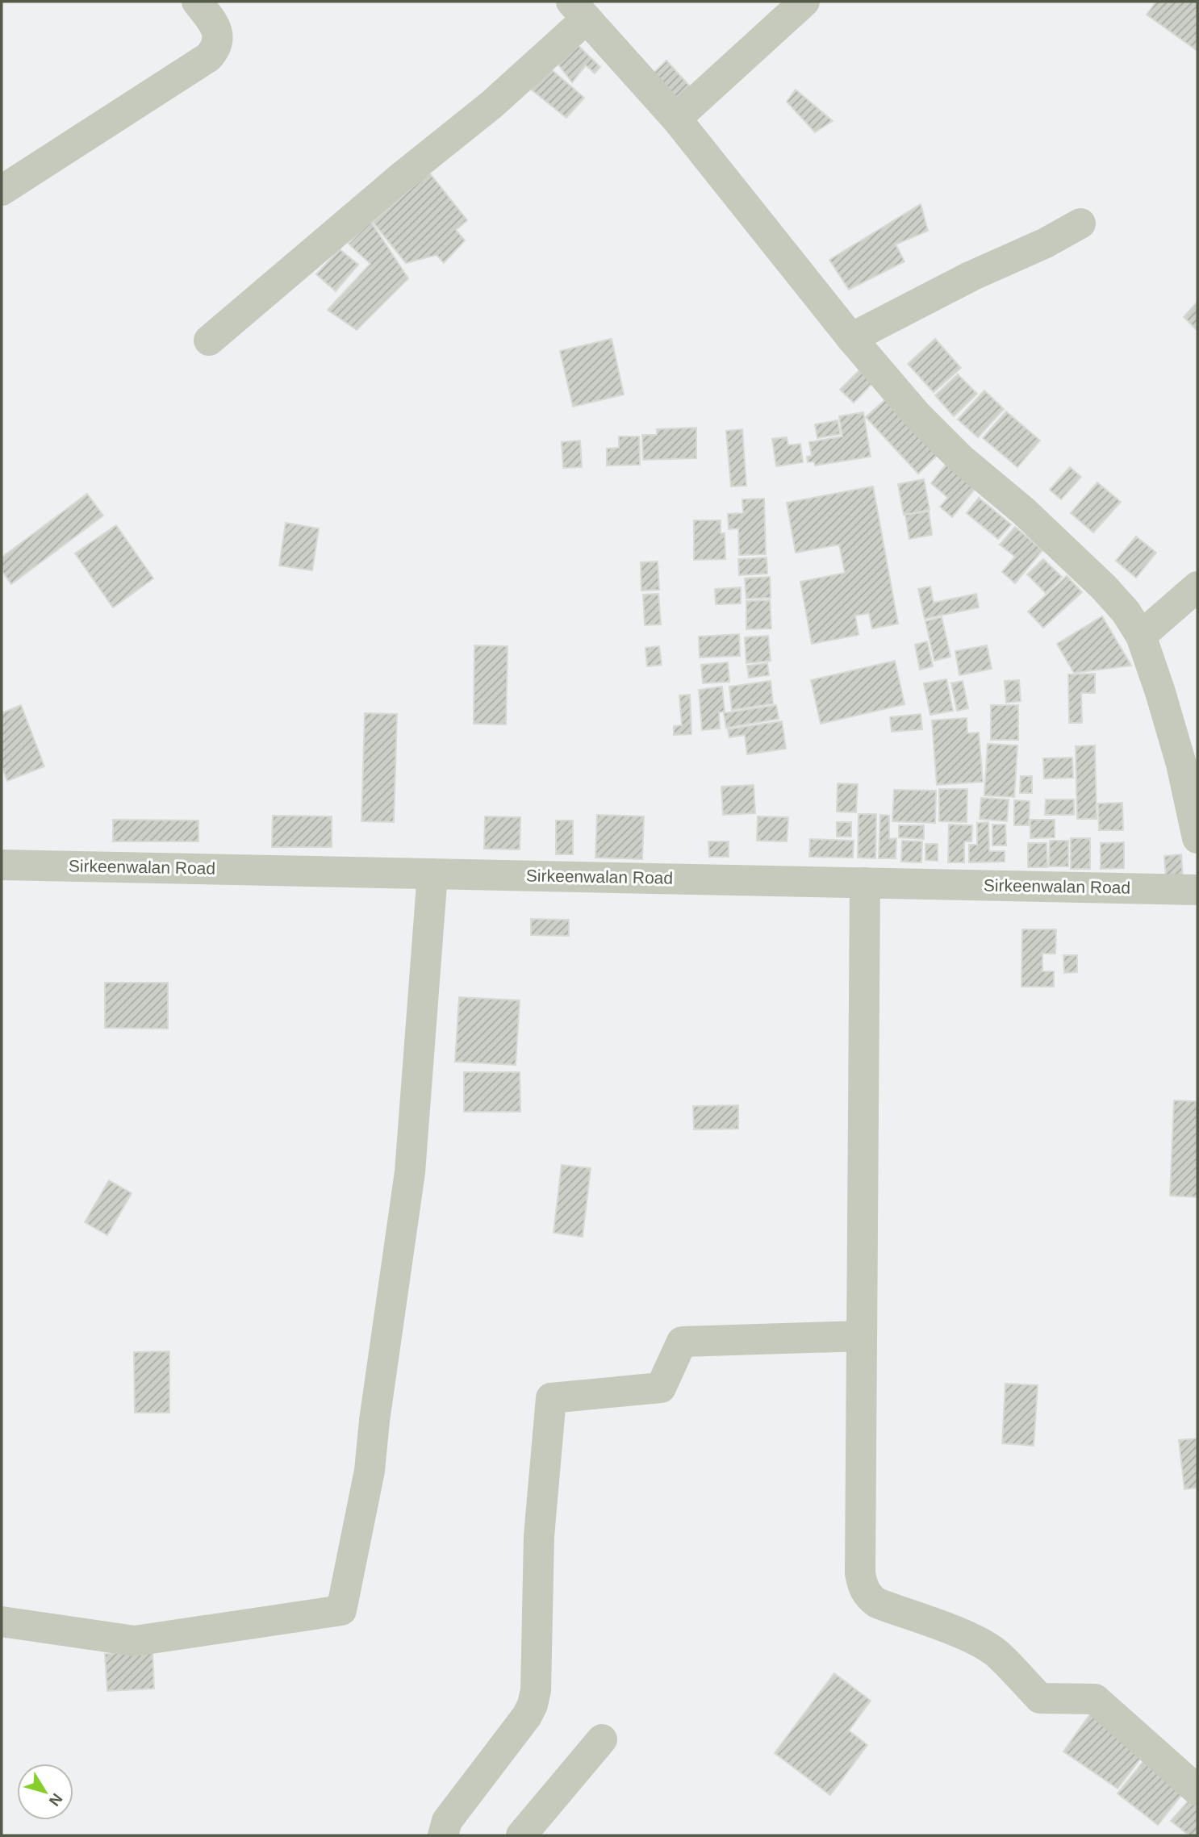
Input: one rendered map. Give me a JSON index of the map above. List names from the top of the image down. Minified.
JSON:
{"streets":{"street":["Sirkeenwalan Road"]},"north":"bottom right"}
